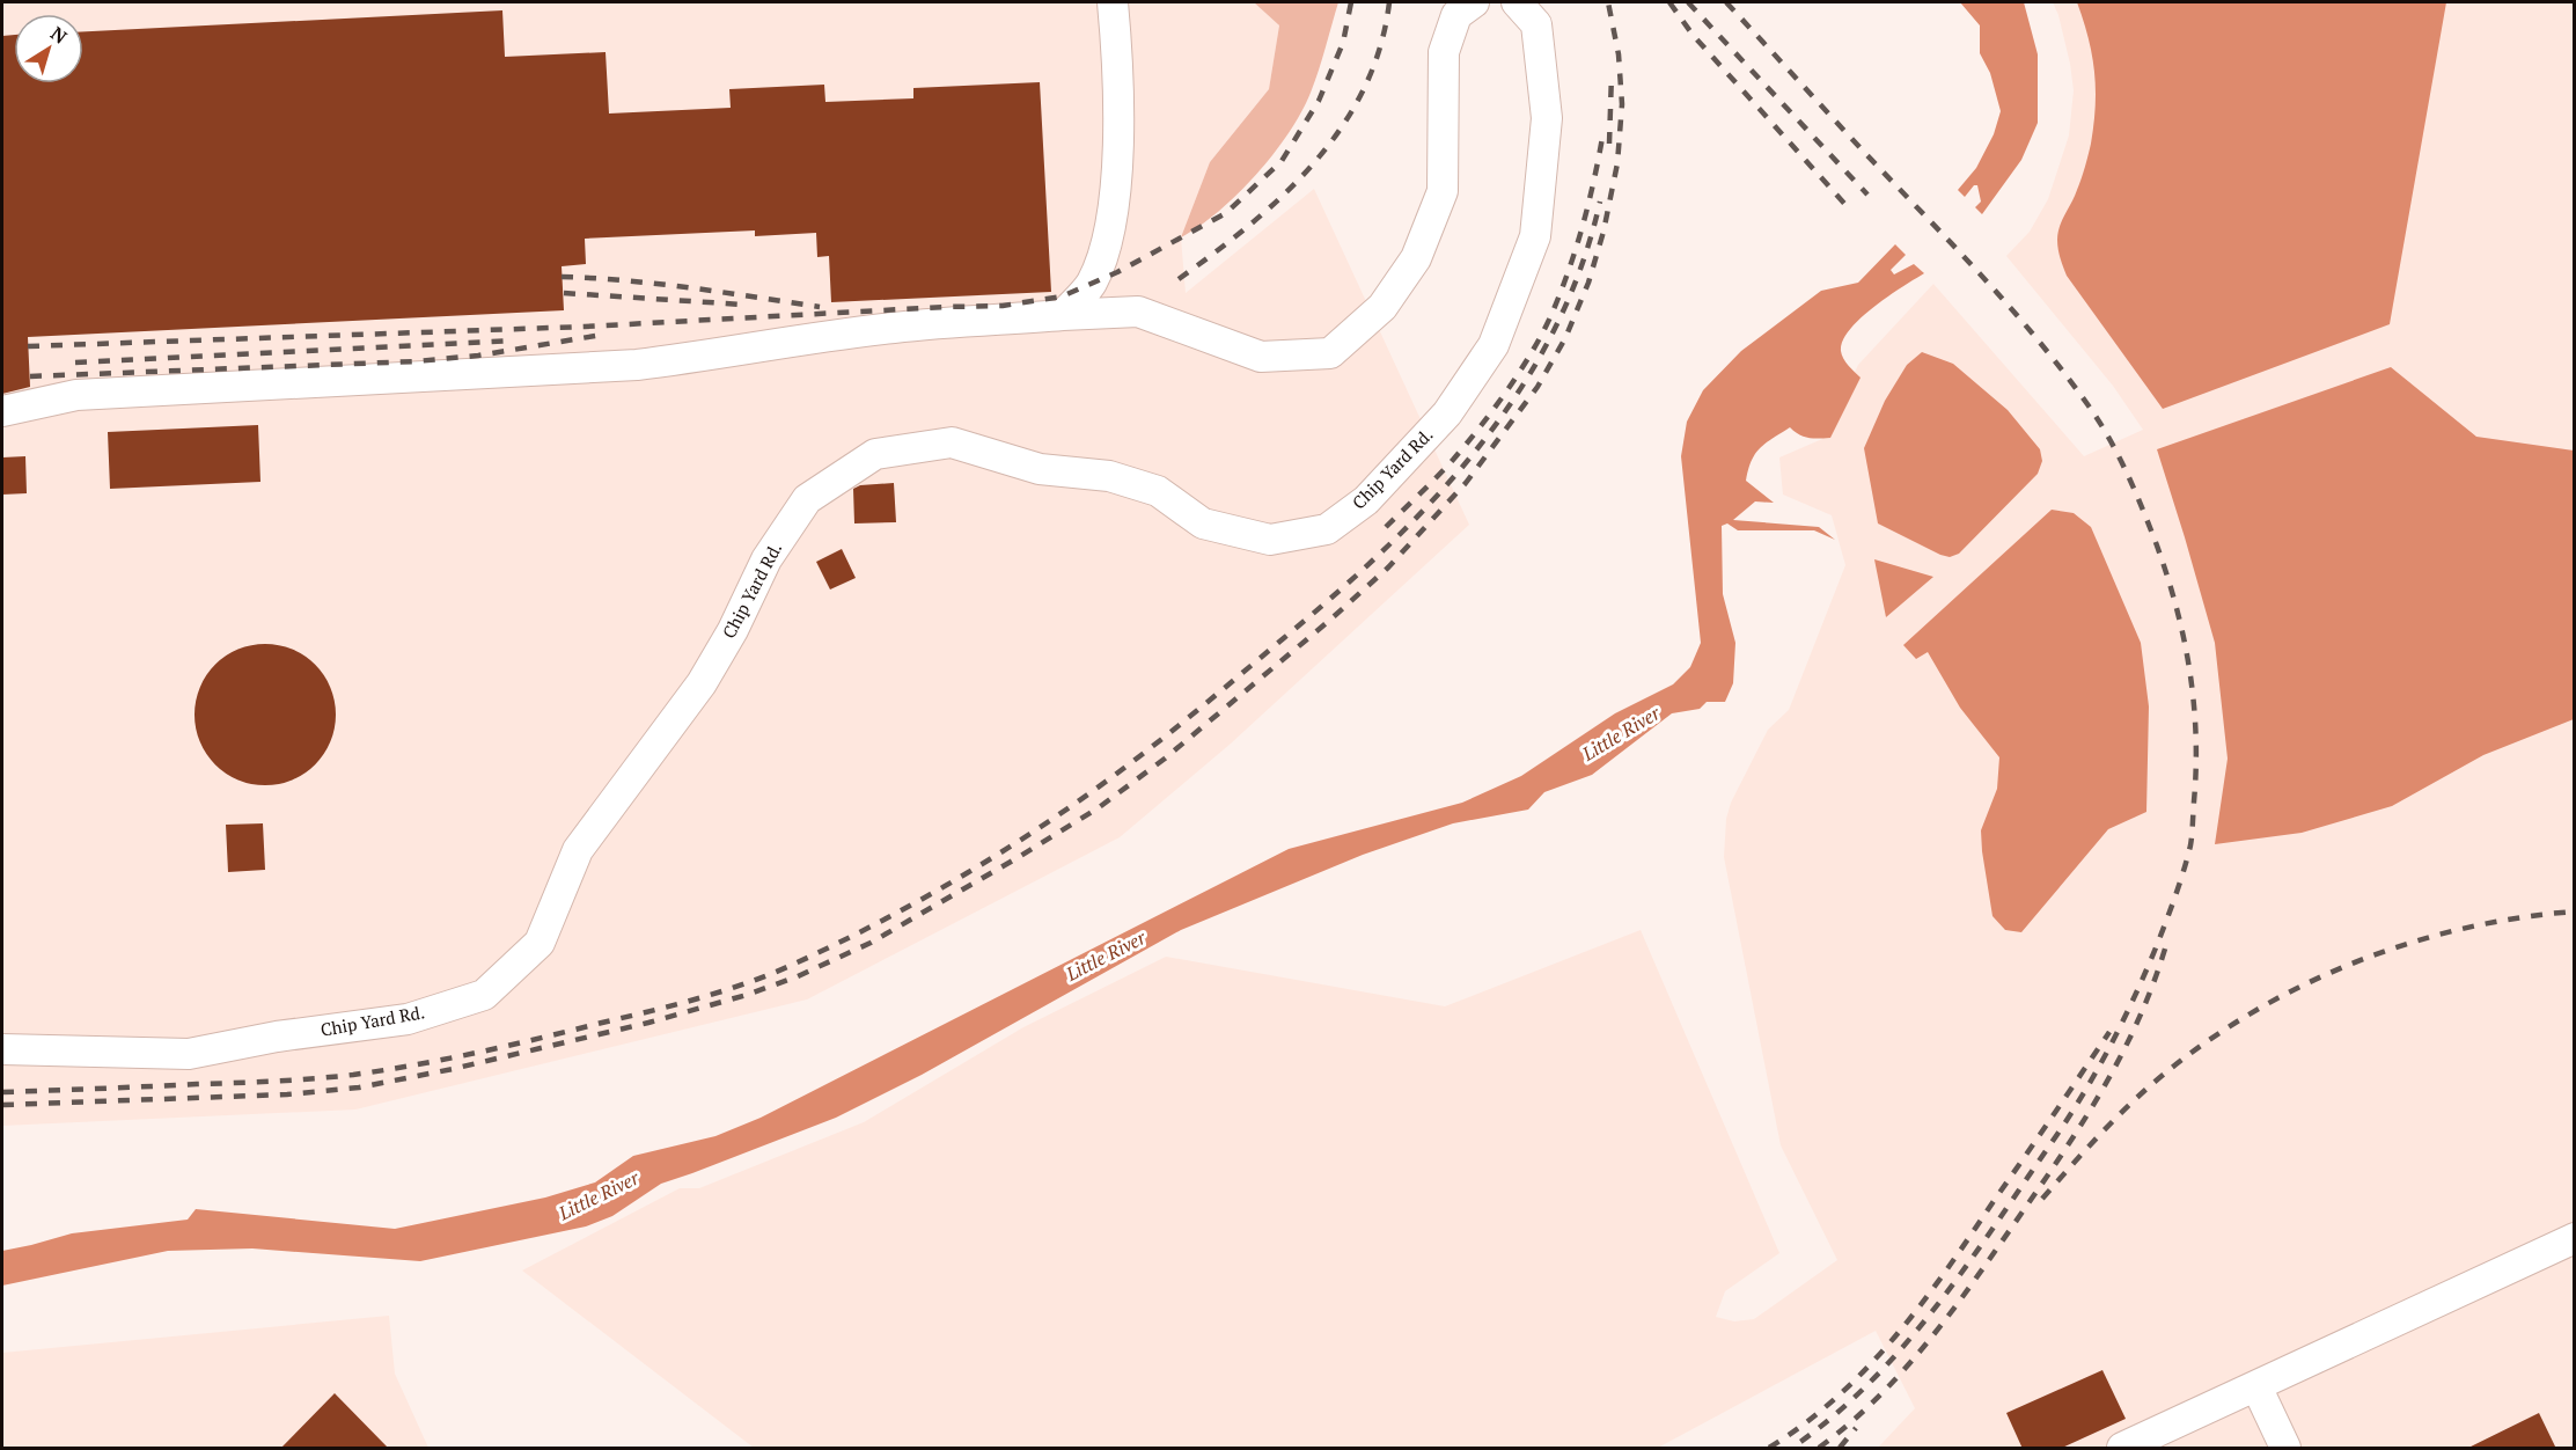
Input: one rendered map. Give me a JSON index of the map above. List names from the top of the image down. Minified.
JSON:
{"streets":{"lane":["Chip Yard Rd."]},"water":["Little River"],"north":"top right"}
